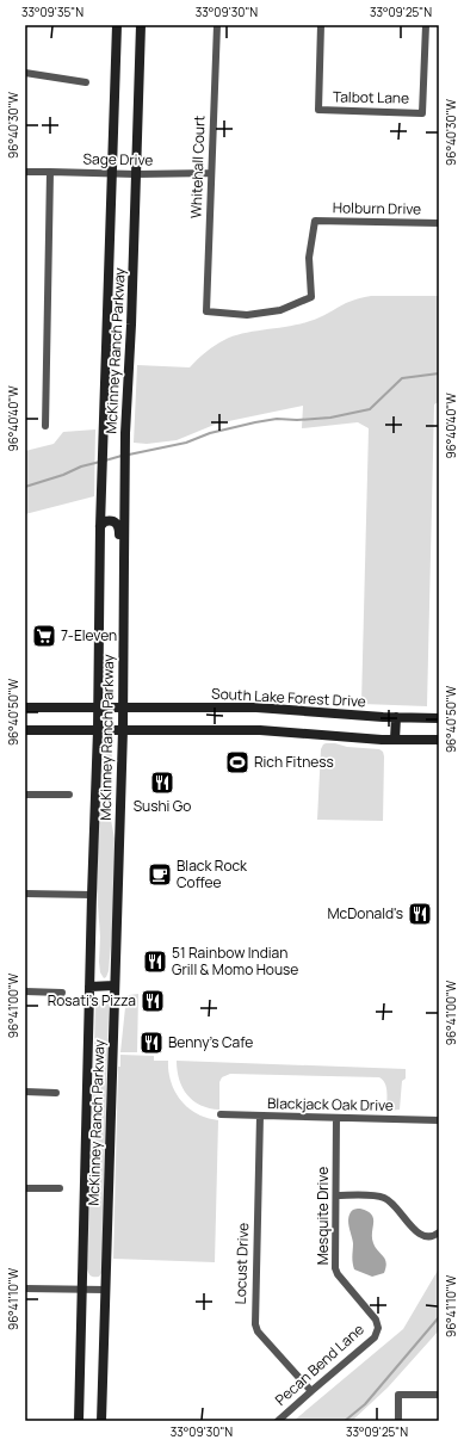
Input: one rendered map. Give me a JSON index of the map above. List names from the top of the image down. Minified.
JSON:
{"streets":{"main road":["McKinney Ranch Parkway","South Lake Forest Drive"],"street":["Talbot Lane","Sage Drive","Whitehall Court","Holburn Drive","Blackjack Oak Drive","Mesquite Drive","Locust Drive","Pecan Bend Lane"]},"crossings":[["Sage Drive","Whitehall Court"],["Sage Drive","McKinney Ranch Parkway"],["Whitehall Court","Holburn Drive"],["McKinney Ranch Parkway","South Lake Forest Drive"],["Blackjack Oak Drive","Mesquite Drive"],["Blackjack Oak Drive","Locust Drive"],["Mesquite Drive","Pecan Bend Lane"],["Locust Drive","Pecan Bend Lane"]],"places":{"supermarket":["7-Eleven"],"sports":["Rich Fitness"],"restaurant":["Sushi Go","McDonald's","51 Rainbow Indian Grill & Momo House","Rosati's Pizza","Benny's Cafe"],"cafe":["Black Rock Coffee"]},"coordinates":["33°09'35\"N","33°09'30\"N","33°09'25\"N","96°40'30\"W","96°40'40\"W","96°40'50\"W","96°41'00\"W","96°41'10\"W"]}
